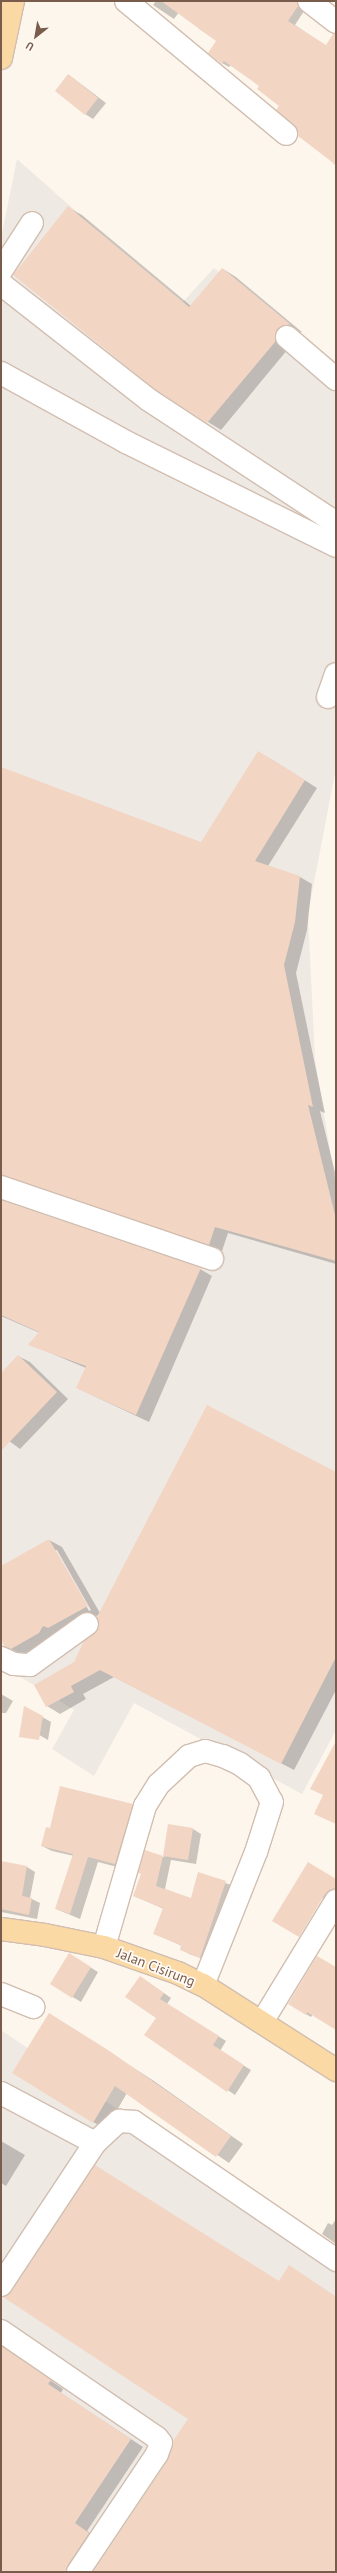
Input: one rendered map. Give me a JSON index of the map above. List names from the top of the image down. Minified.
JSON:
{"streets":{"main road":["Jalan Cisirung"]},"north":"bottom left"}
